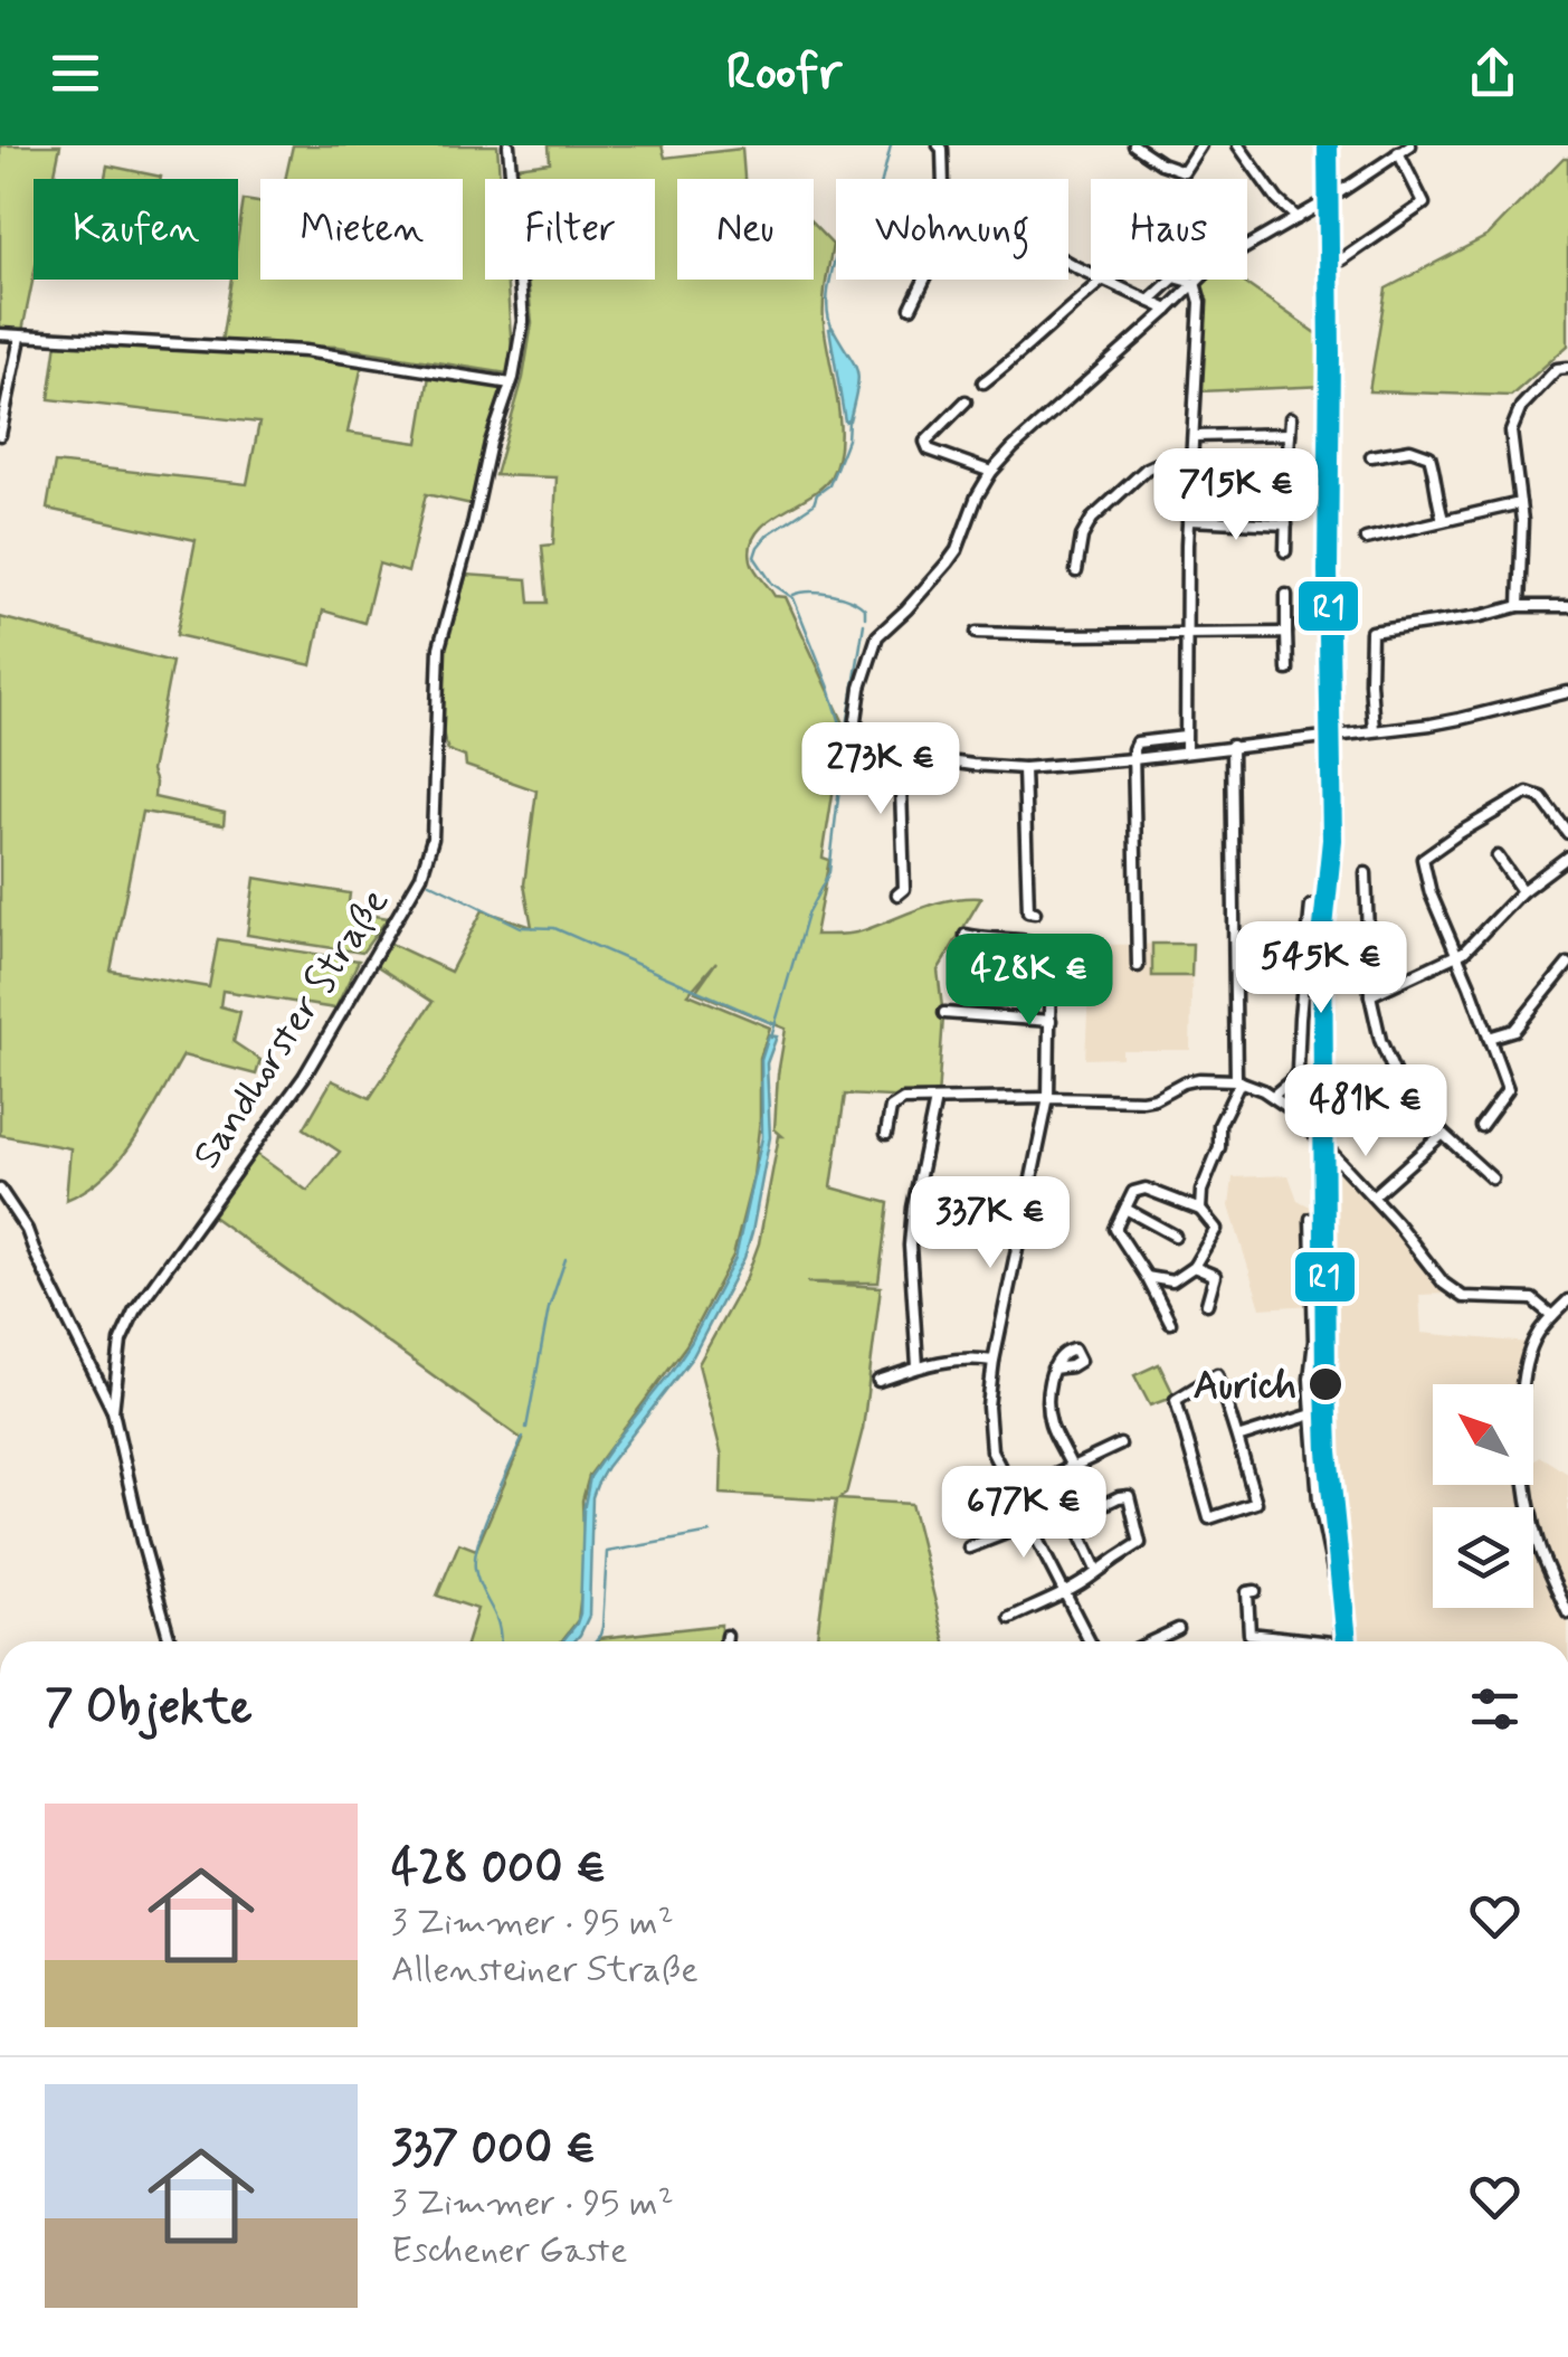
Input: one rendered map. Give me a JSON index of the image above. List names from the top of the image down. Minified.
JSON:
{"streets":{"street":["Sandhorster Straße"]},"places":["Aurich"],"lines":["transit line R1"],"north":"top left","page":{"header":"Roofr","chip":["Kaufen","Mieten","Filter","Neu","Wohnung","Haus"],"price":["715K €","273K €","545K €","428K €","481K €","337K €","677K €"],"heading":"7 Objekte","list":[{"name":"428 000 €","note":"3 Zimmer · 95 m² · Allensteiner Straße"},{"name":"337 000 €","note":"3 Zimmer · 95 m² · Eschener Gaste"}]}}
